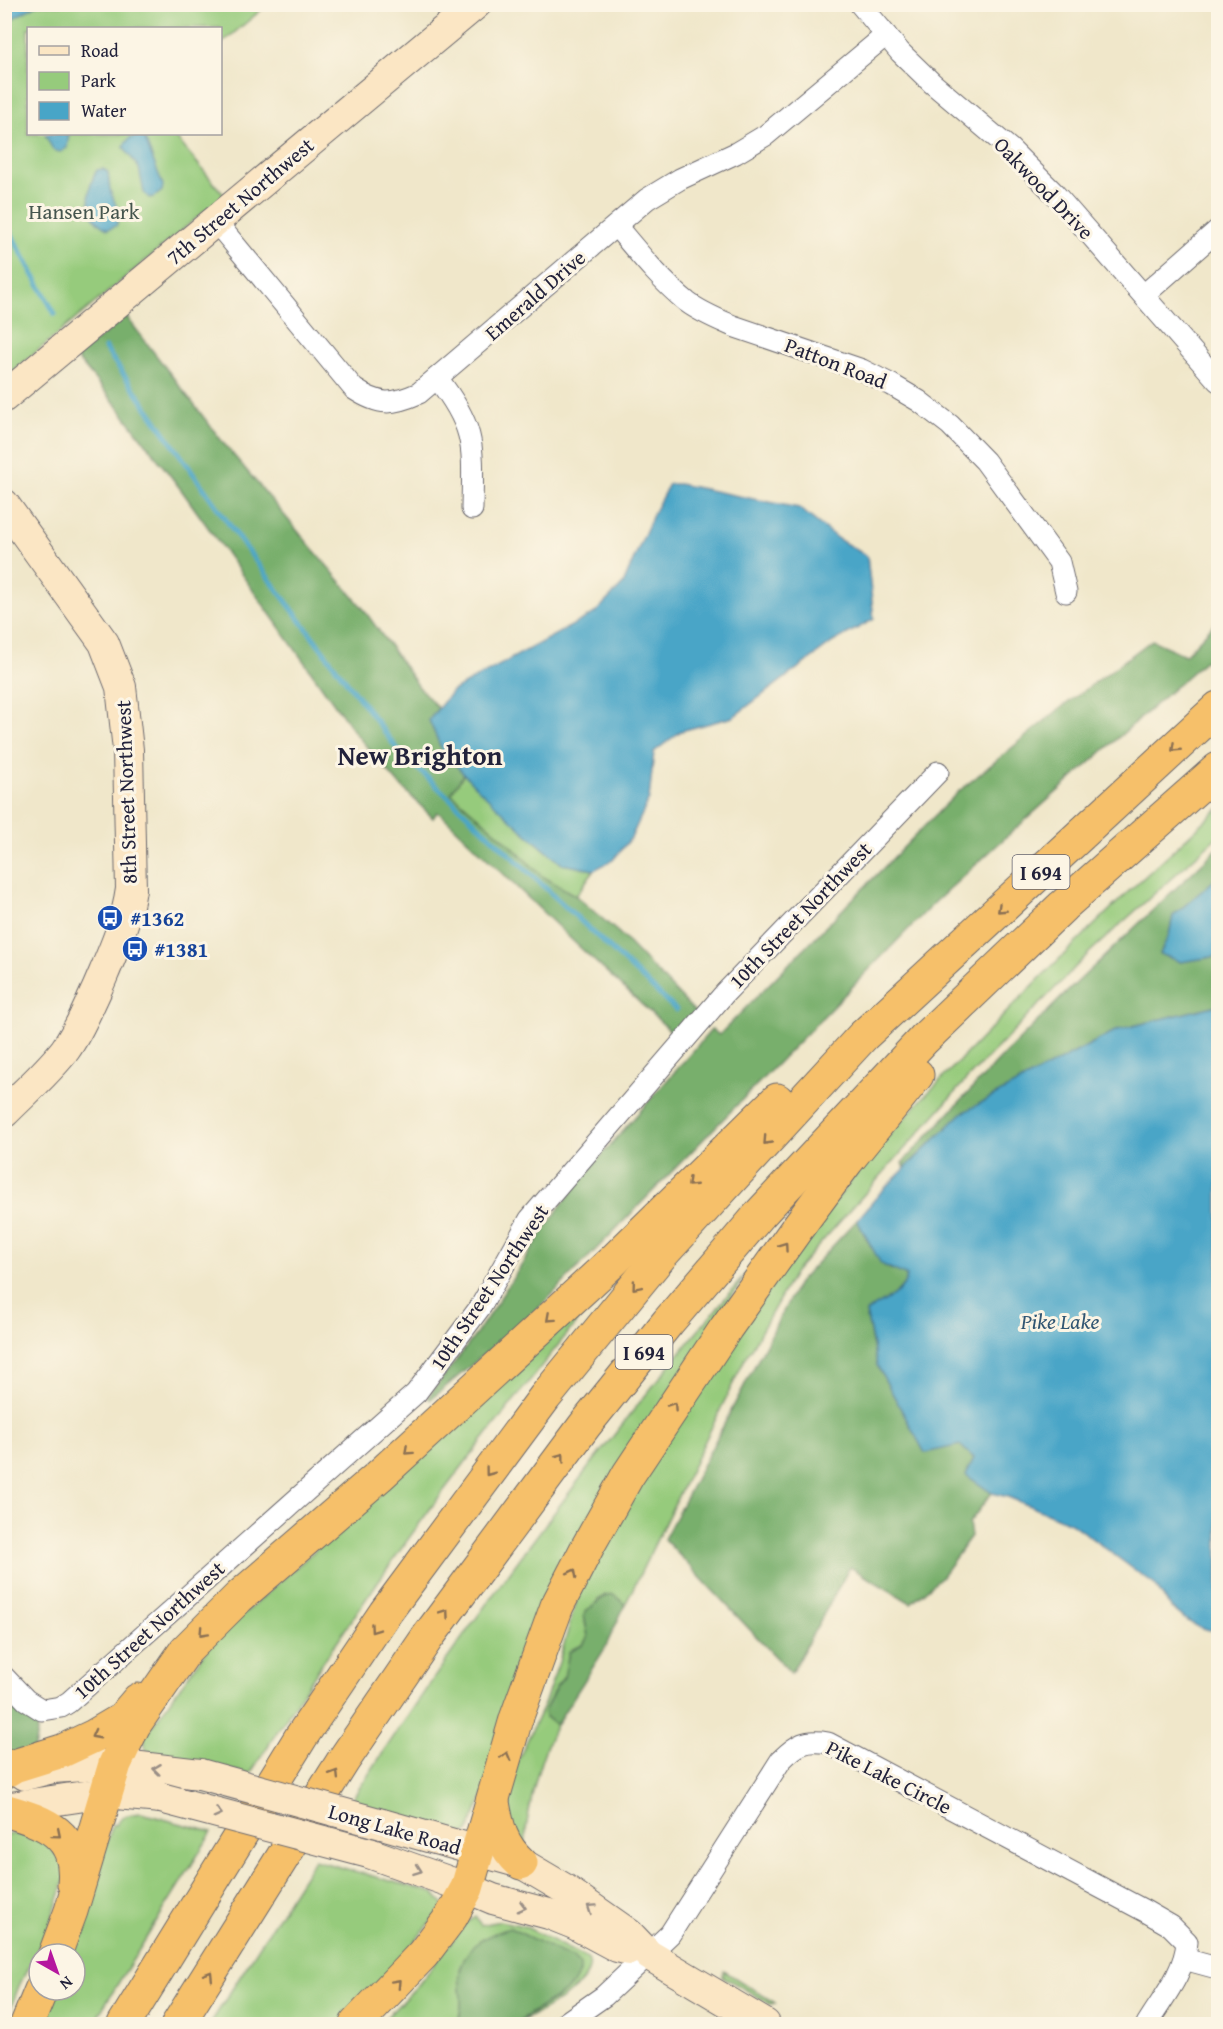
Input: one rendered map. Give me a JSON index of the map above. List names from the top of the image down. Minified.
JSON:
{"streets":{"highway":["I 694"],"street":["Oakwood Drive","7th Street Northwest","Emerald Drive","Patton Road","8th Street Northwest","10th Street Northwest","Pike Lake Circle","Long Lake Road"]},"crossings":[["Oakwood Drive","Emerald Drive"],["7th Street Northwest","Emerald Drive"],["Emerald Drive","Patton Road"],["Pike Lake Circle","Long Lake Road"]],"districts":["New Brighton"],"water":["Pike Lake"],"parks":["Hansen Park"],"places":{"bus stop":["#1362","#1381"]},"legend":["Road","Park","Water"],"north":"bottom right"}
